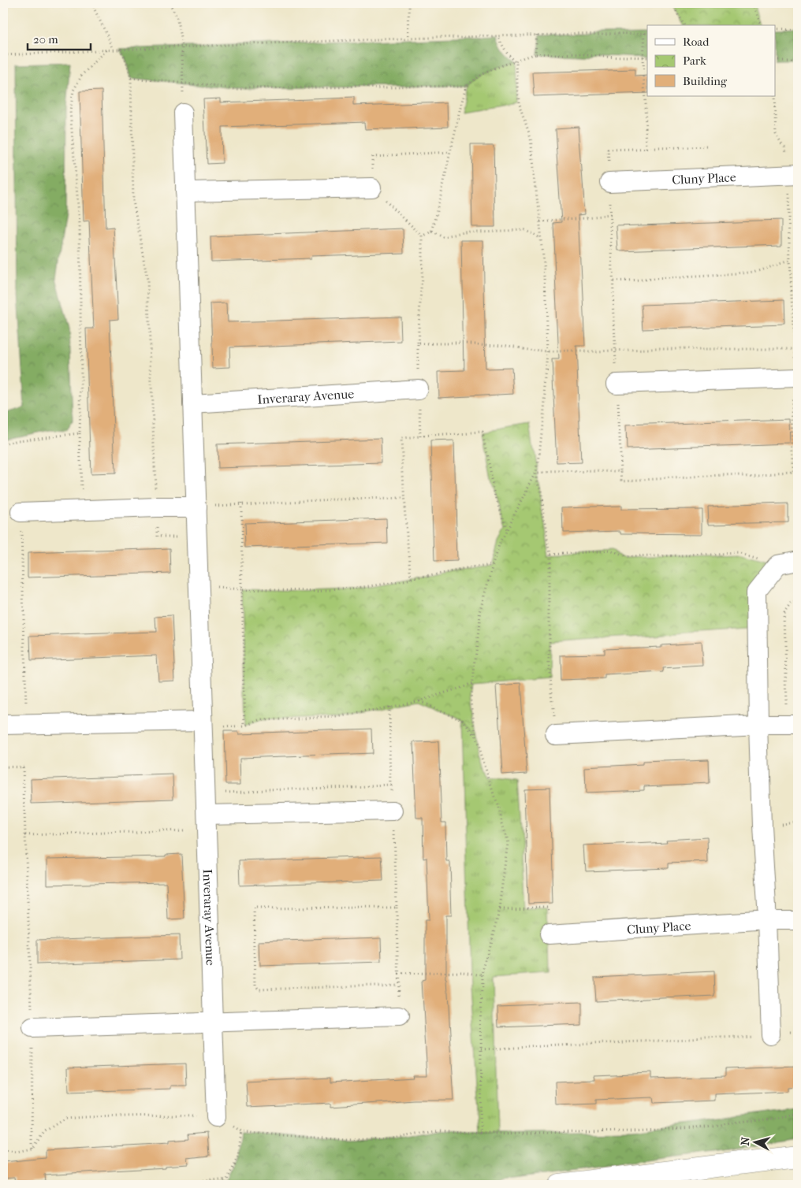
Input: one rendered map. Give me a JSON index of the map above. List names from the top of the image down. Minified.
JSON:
{"streets":{"street":["Cluny Place","Inveraray Avenue"]},"legend":["Road","Park","Building"],"scale_bar":"20 m","north":"left"}
